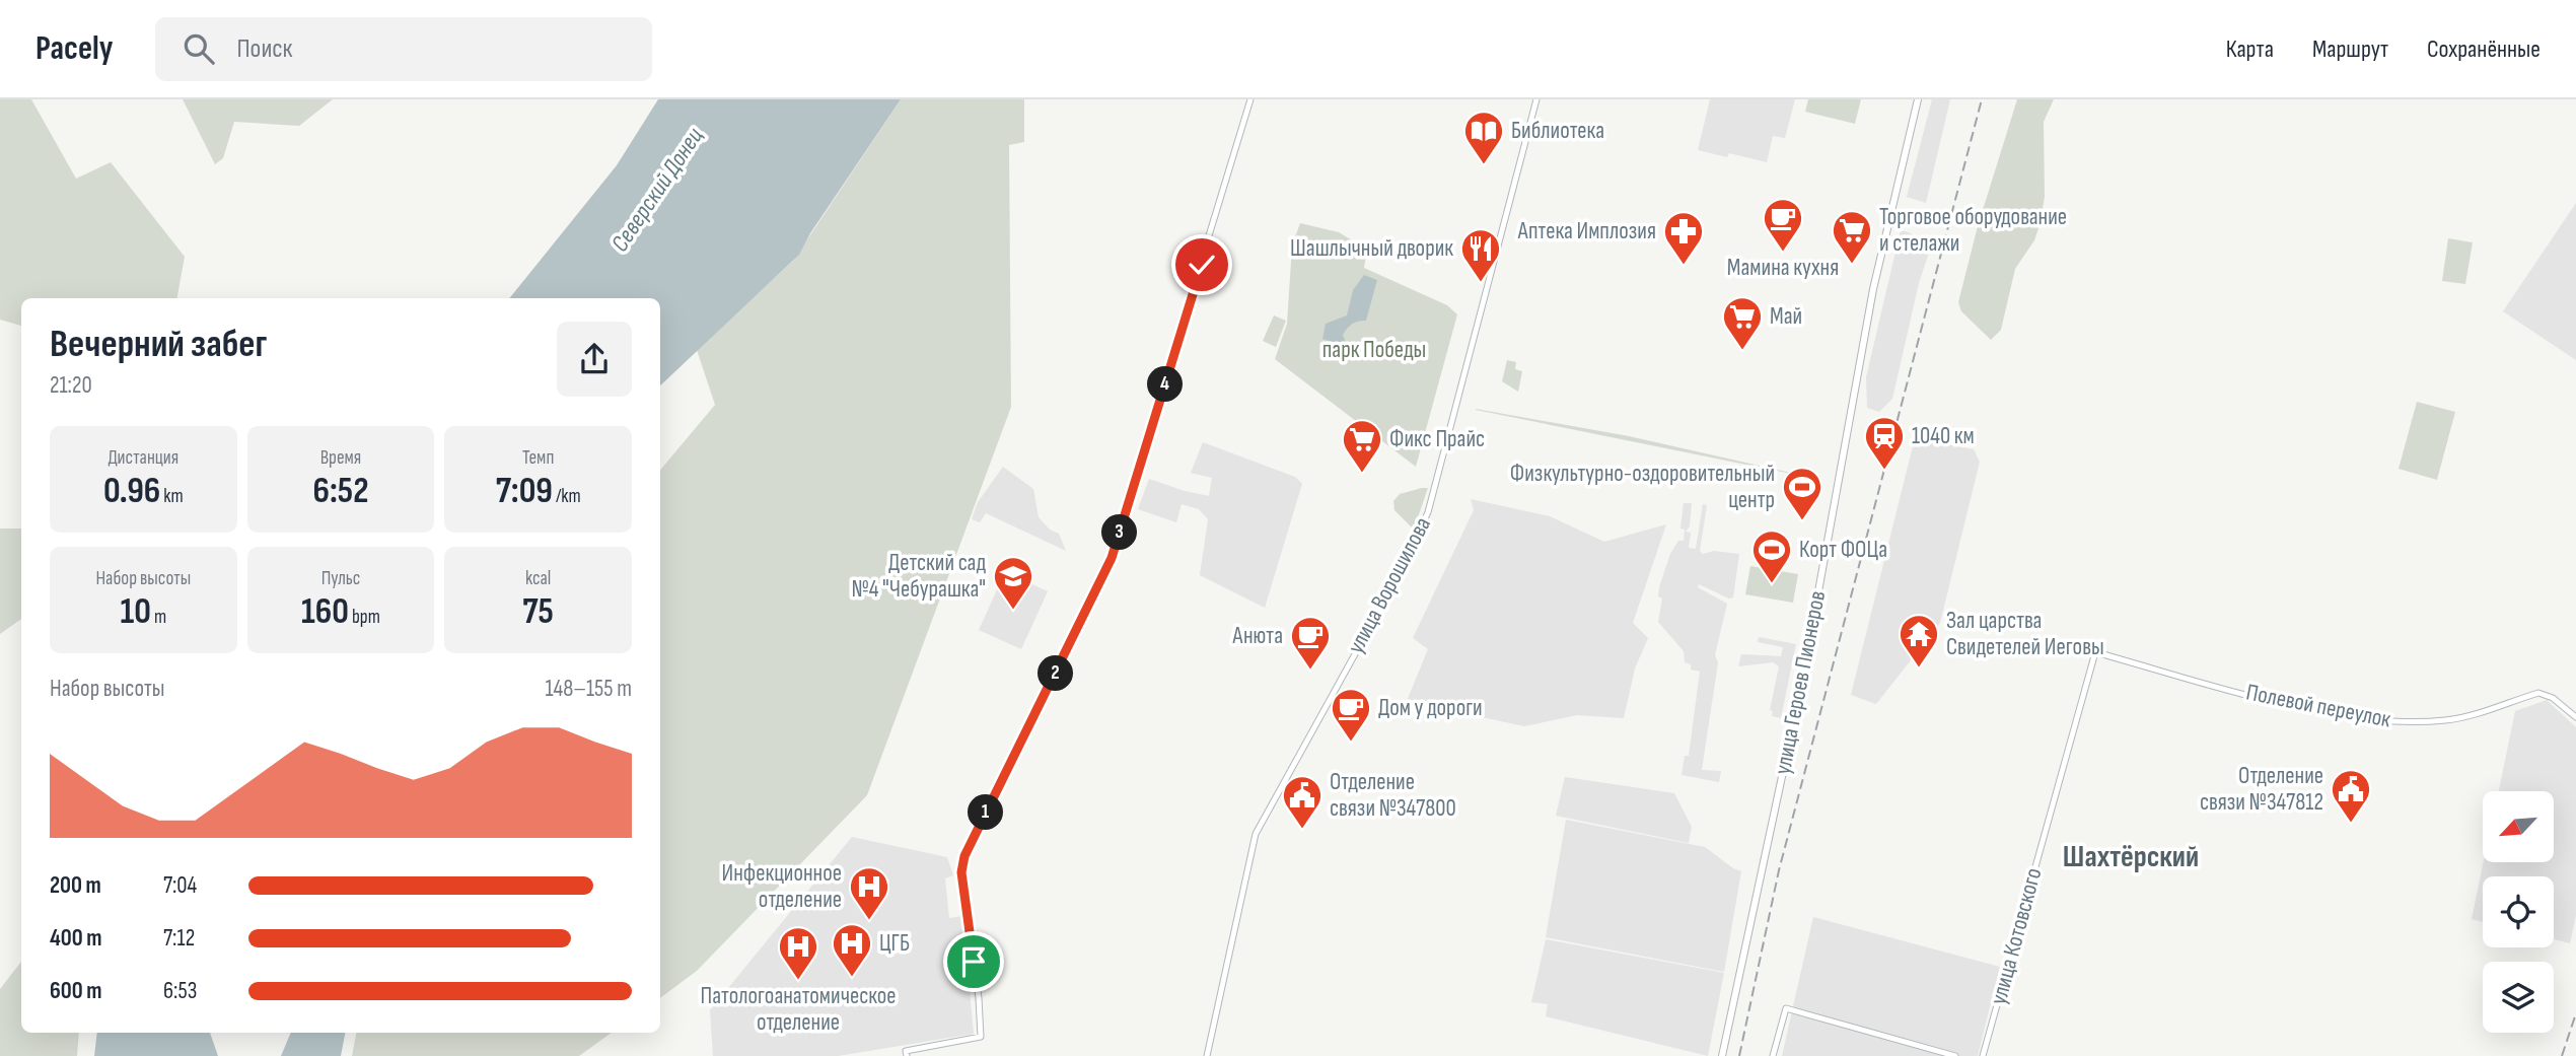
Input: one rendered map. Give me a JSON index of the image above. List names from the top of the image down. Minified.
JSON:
{"streets":{"main road":["улица Героев Пионеров"],"street":["улица Ворошилова","Полевой переулок","улица Котовского"]},"crossings":[["Полевой переулок","улица Котовского"]],"districts":["Шахтёрский"],"water":["Северский Донец"],"parks":["парк Победы"],"places":{"library":["Библиотека"],"cafe":["Мамина кухня","Анюта","Дом у дороги"],"supermarket":["Торговое оборудование и стелажи","Май","Фикс Прайс"],"pharmacy":["Аптека Имплозия"],"restaurant":["Шашлычный дворик"],"station":["1040 км"],"sports":["Физкультурно-оздоровительный центр","Корт ФОЦа"],"school or university":["Детский сад №4 \"Чебурашка\""],"temple":["Зал царства Свидетелей Иеговы"],"public building":["Отделение связи №347812","Отделение связи №347800"],"hospital":["Инфекционное отделение","ЦГБ","Патологоанатомическое отделение"]},"north":"bottom left","page":{"header":"Pacely","search":"Поиск","nav":["Карта","Маршрут","Сохранённые"],"heading":["Вечерний забег","21:20"],"pins":["4","3","2","1"],"stats":[["Дистанция","0.96 km"],["Время","6:52"],["Темп","7:09 /km"],["Набор высоты","10 m"],["Пульс","160 bpm"],["kcal","75"]],"chart":["Набор высоты","148–155 m"],"list":[{"name":"200 m","note":"7:04"},{"name":"400 m","note":"7:12"},{"name":"600 m","note":"6:53"}]}}
